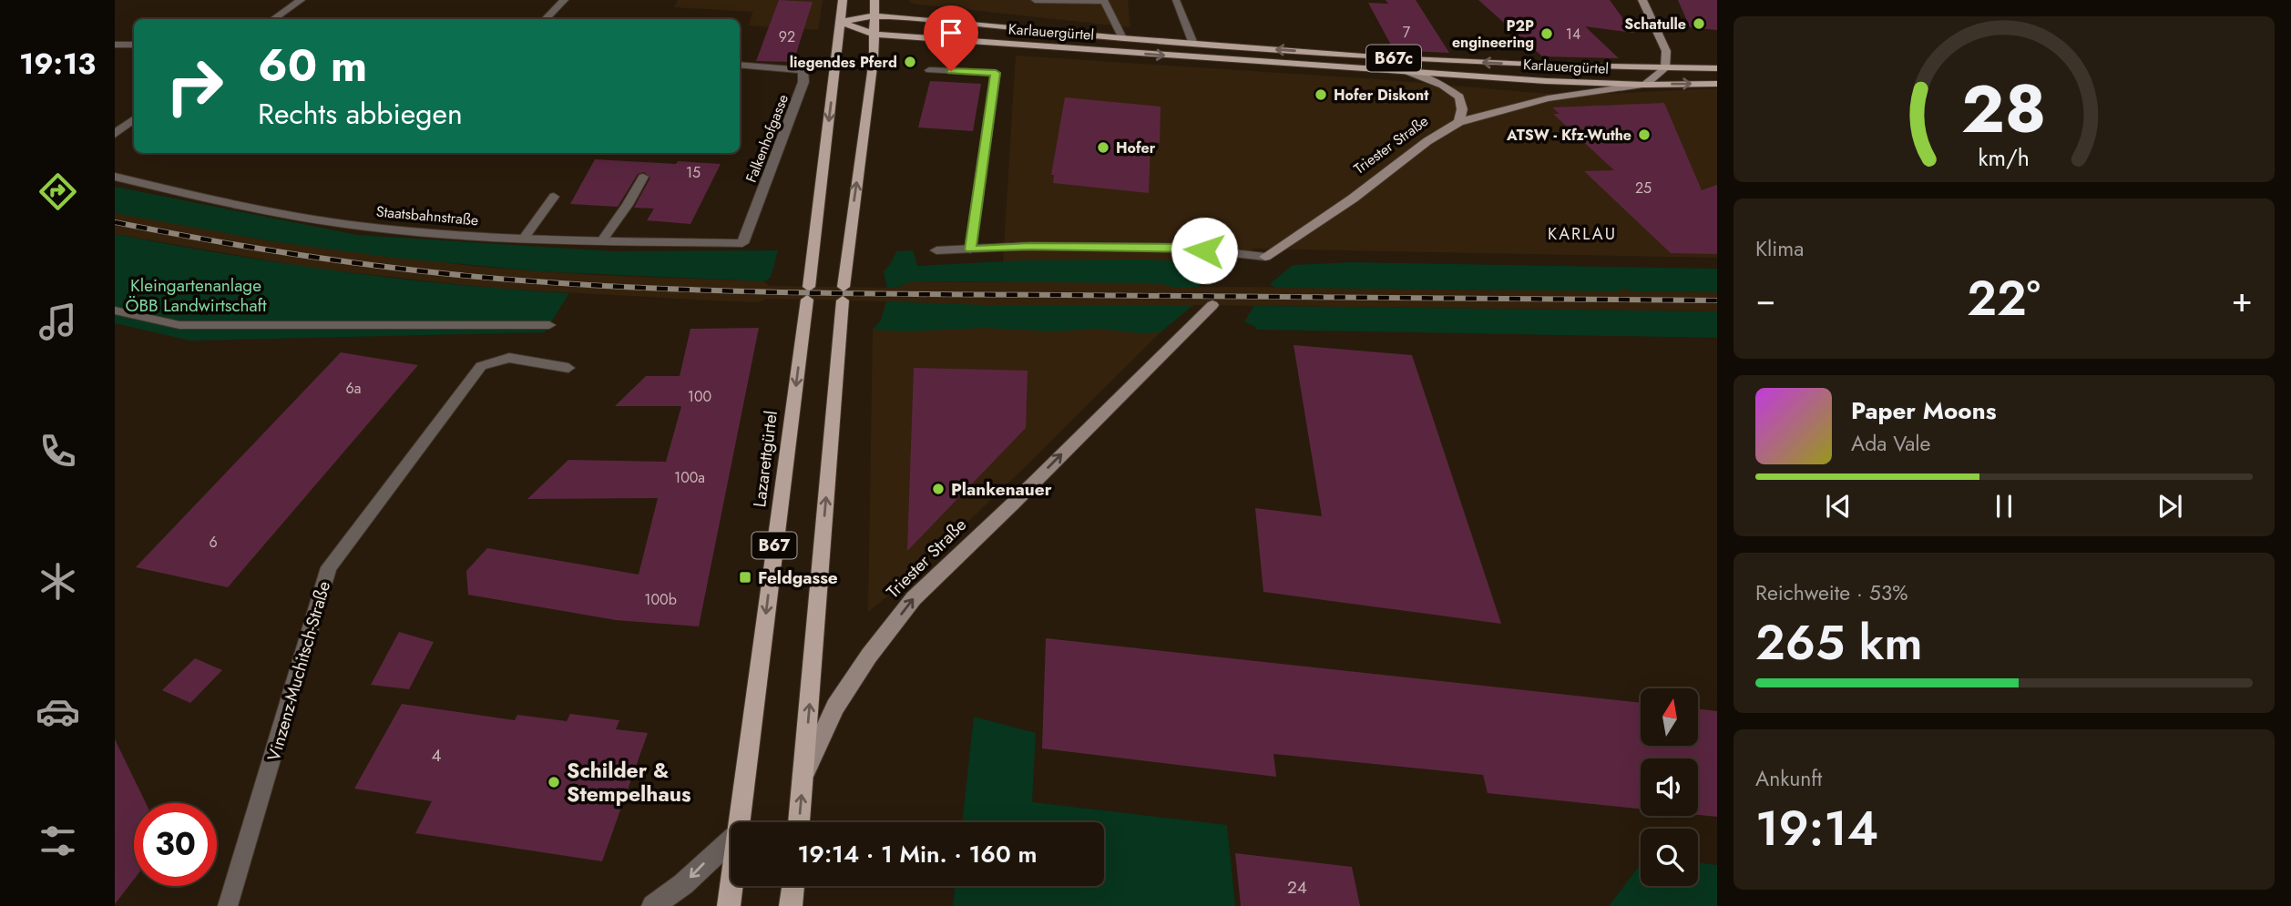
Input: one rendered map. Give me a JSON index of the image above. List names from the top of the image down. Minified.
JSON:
{"streets":{"main road":["Karlauergürtel","B67c","Triester Straße","Lazarettgürtel","B67"],"street":["Falkenhofgasse","Staatsbahnstraße"],"lane":["Vinzenz-Muchitsch-Straße"]},"crossings":[["Karlauergürtel","Triester Straße"],["Karlauergürtel","Lazarettgürtel"],["Karlauergürtel","B67"],["Falkenhofgasse","Staatsbahnstraße"],["Triester Straße","B67"]],"one_way":["Triester Straße"],"districts":["KARLAU"],"parks":["Kleingartenanlage ÖBB Landwirtschaft"],"places":{"other":["Schatulle","P2P engineering","liegendes Pferd","Hofer Diskont","ATSW - Kfz-Wuthe","Hofer","Plankenauer","Schilder & Stempelhaus"],"transit":["Feldgasse"]},"house_numbers":["7","14","92","15","25","6a","100","100a","6","100b","4","24"],"north":"top","page":{"tabs":"19:13","turn":["60 m","Rechts abbiegen"],"tile":["Klima",["Reichweite · 53%","265 km"],["Ankunft","19:14"]],"heat":["−","22°","+"],"song":["Paper Moons","Ada Vale"],"limit":"30","trip":"19:14 · 1 Min. · 160 m","gauge":["28","km/h"]}}
